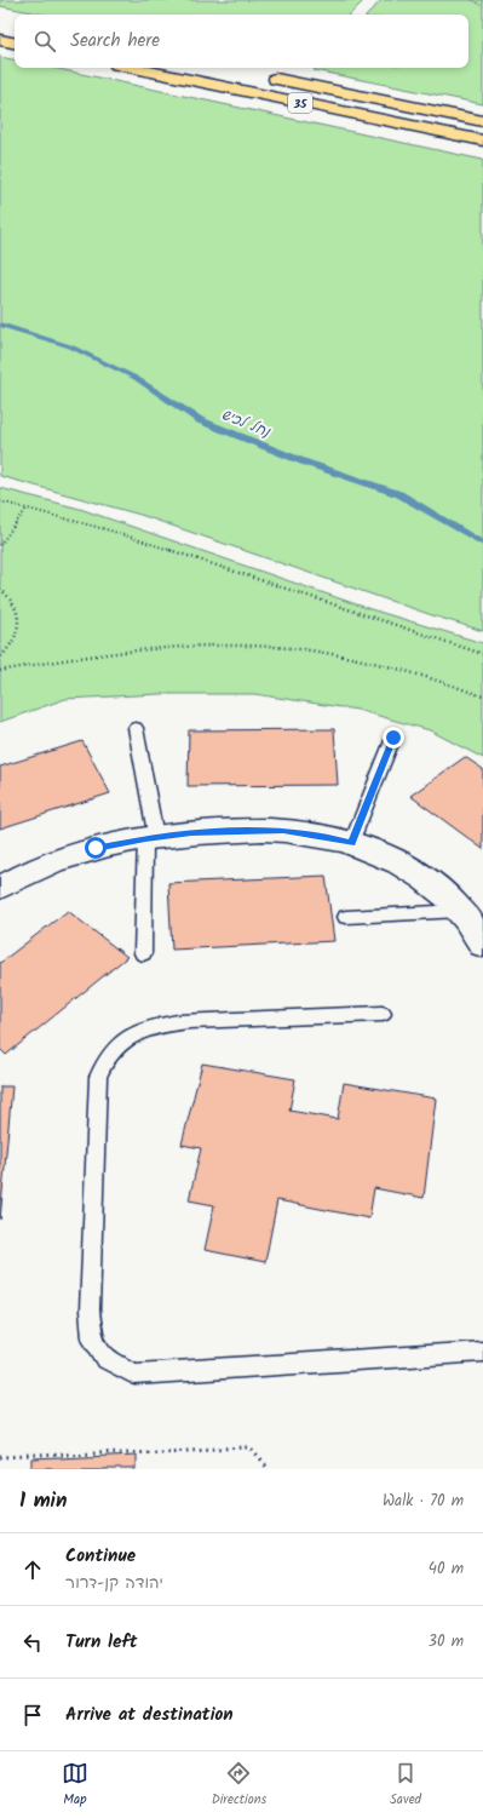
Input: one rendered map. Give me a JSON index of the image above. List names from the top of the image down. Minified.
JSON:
{"streets":{"highway":["35"]},"water":["נחל לכיש"],"page":{"search":"Search here","heading":["1 min","Walk · 70 m"],"list":[["Continue","יהודה קן-דרור","40 m"],["Turn left","30 m"],"Arrive at destination"],"nav":["Map","Directions","Saved"]}}
